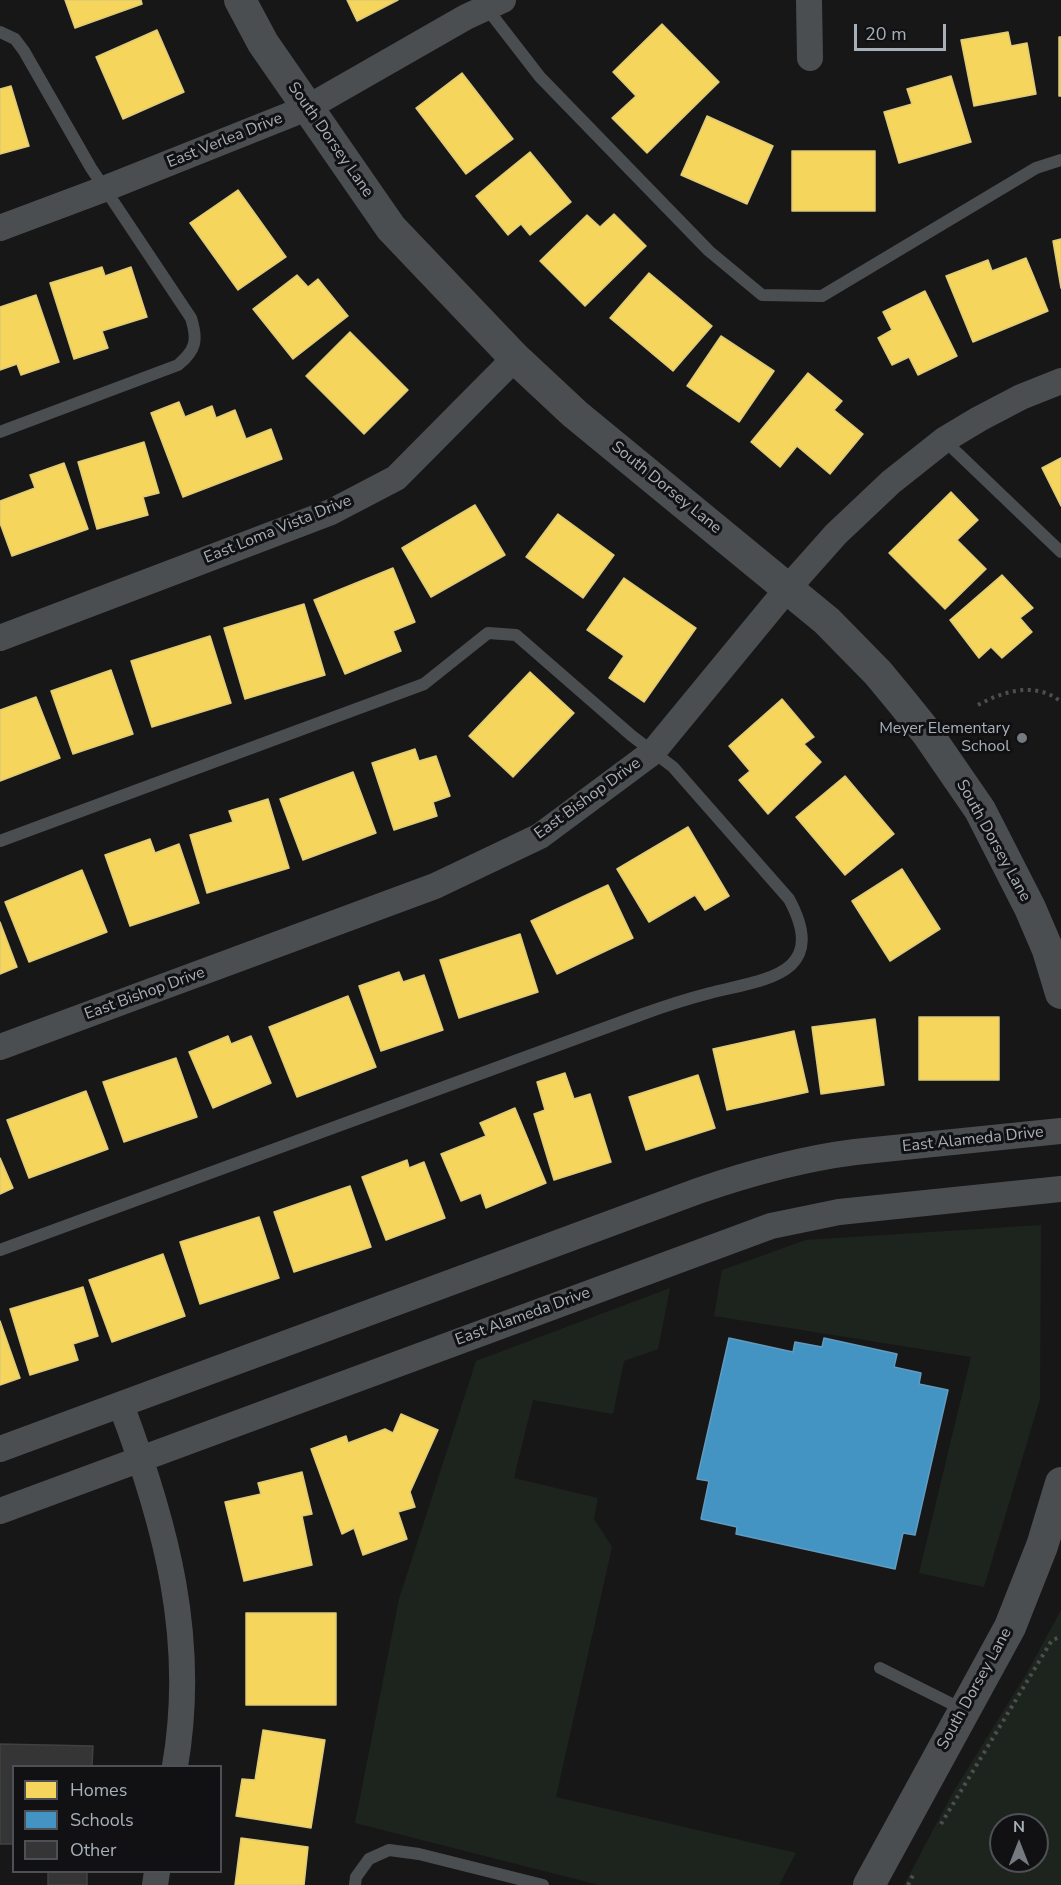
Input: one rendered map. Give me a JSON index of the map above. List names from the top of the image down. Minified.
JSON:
{"streets":{"street":["South Dorsey Lane","East Verlea Drive","East Loma Vista Drive","East Bishop Drive","East Alameda Drive"]},"crossings":[["South Dorsey Lane","East Verlea Drive"],["South Dorsey Lane","East Loma Vista Drive"],["South Dorsey Lane","East Bishop Drive"]],"places":["Meyer Elementary School"],"legend":["Homes","Schools","Other"],"scale_bar":"20 m","north":"top"}
